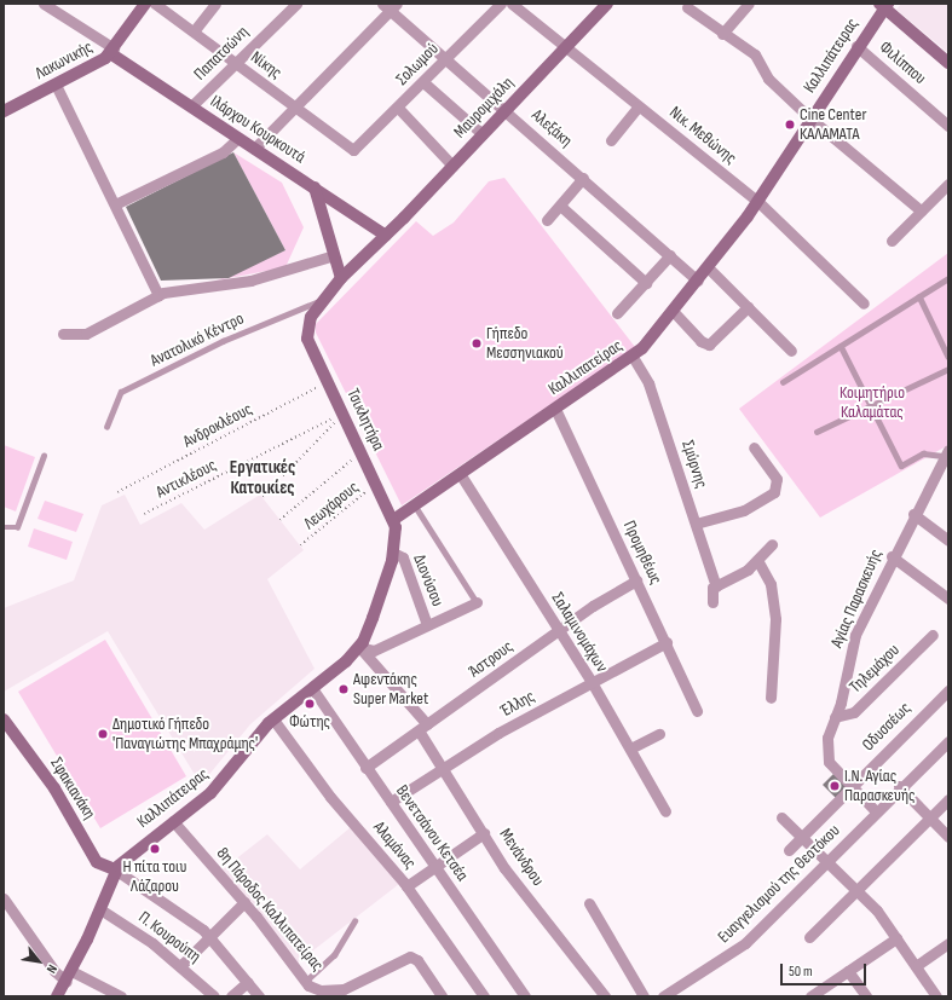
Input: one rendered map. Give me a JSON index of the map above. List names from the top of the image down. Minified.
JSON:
{"streets":{"street":["Παπατσώνη","Καλλιπάτειρας","Λακωνικής","Φιλίππου","Σολωμού","Νίκης","Μαυρομιχάλη","Αλεξάκη","Ιλάρχου Κουρκουτά","Νικ. Μεθώνης","Καλλιπατείρας","Τσικλητήρα","Σμύρνης","Προμηθέως","Διονύσου","Αγίας Παρασκευής","Σαλαμινομάχων","Άστρους","Τηλεμάχου","Έλλης","Οδυσσέως","Σφακιανάκη","Βενετσάνου Κετσέα","Αλαμάνας","Μενάνδρου","Ευαγγελισμού της Θεοτόκου","8η Πάροδος Καλλιπατείρας","Π. Κουρούπη"],"lane":["Ανατολικό Κέντρο"],"path":["Ανδροκλέους","Αντικλέους","Λεωχάρους"]},"crossings":[["Παπατσώνη","Νίκης"],["Παπατσώνη","Ιλάρχου Κουρκουτά"],["Καλλιπάτειρας","Φιλίππου"],["Καλλιπάτειρας","Νικ. Μεθώνης"],["Καλλιπάτειρας","Καλλιπατείρας"],["Καλλιπάτειρας","Τσικλητήρα"],["Καλλιπάτειρας","Διονύσου"],["Καλλιπάτειρας","Σφακιανάκη"],["Καλλιπάτειρας","Βενετσάνου Κετσέα"],["Καλλιπάτειρας","Αλαμάνας"],["Καλλιπάτειρας","Μενάνδρου"],["Καλλιπάτειρας","8η Πάροδος Καλλιπατείρας"],["Λακωνικής","Ιλάρχου Κουρκουτά"],["Σολωμού","Νίκης"],["Σολωμού","Αλεξάκη"],["Μαυρομιχάλη","Αλεξάκη"],["Μαυρομιχάλη","Ιλάρχου Κουρκουτά"],["Μαυρομιχάλη","Νικ. Μεθώνης"],["Μαυρομιχάλη","Ανατολικό Κέντρο"],["Μαυρομιχάλη","Τσικλητήρα"],["Αλεξάκη","Καλλιπατείρας"],["Νικ. Μεθώνης","Καλλιπατείρας"],["Καλλιπατείρας","Τσικλητήρα"],["Καλλιπατείρας","Σμύρνης"],["Καλλιπατείρας","Προμηθέως"],["Καλλιπατείρας","Σαλαμινομάχων"],["Τσικλητήρα","Ανδροκλέους"],["Τσικλητήρα","Αντικλέους"],["Τσικλητήρα","Λεωχάρους"],["Προμηθέως","Άστρους"],["Προμηθέως","Έλλης"],["Αγίας Παρασκευής","Τηλεμάχου"],["Αγίας Παρασκευής","Οδυσσέως"],["Αγίας Παρασκευής","Ευαγγελισμού της Θεοτόκου"],["Σαλαμινομάχων","Άστρους"],["Σαλαμινομάχων","Έλλης"],["Άστρους","Βενετσάνου Κετσέα"],["Άστρους","Μενάνδρου"],["Έλλης","Βενετσάνου Κετσέα"],["Έλλης","Μενάνδρου"]],"districts":["Εργατικές Κατοικίες"],"parks":["Κοιμητήριο Καλαμάτας"],"places":["Cine Center ΚΑΛΑΜΑΤΑ","Γήπεδο Μεσσηνιακού","Αφεντάκης Super Market","Φώτης","Δημοτικό Γήπεδο 'Παναγιώτης Μπαχράμης'","Ι.Ν. Αγίας Παρασκευής","Η πίτα τοιυ Λάζαρου"],"scale_bar":"50 m","north":"bottom right"}
